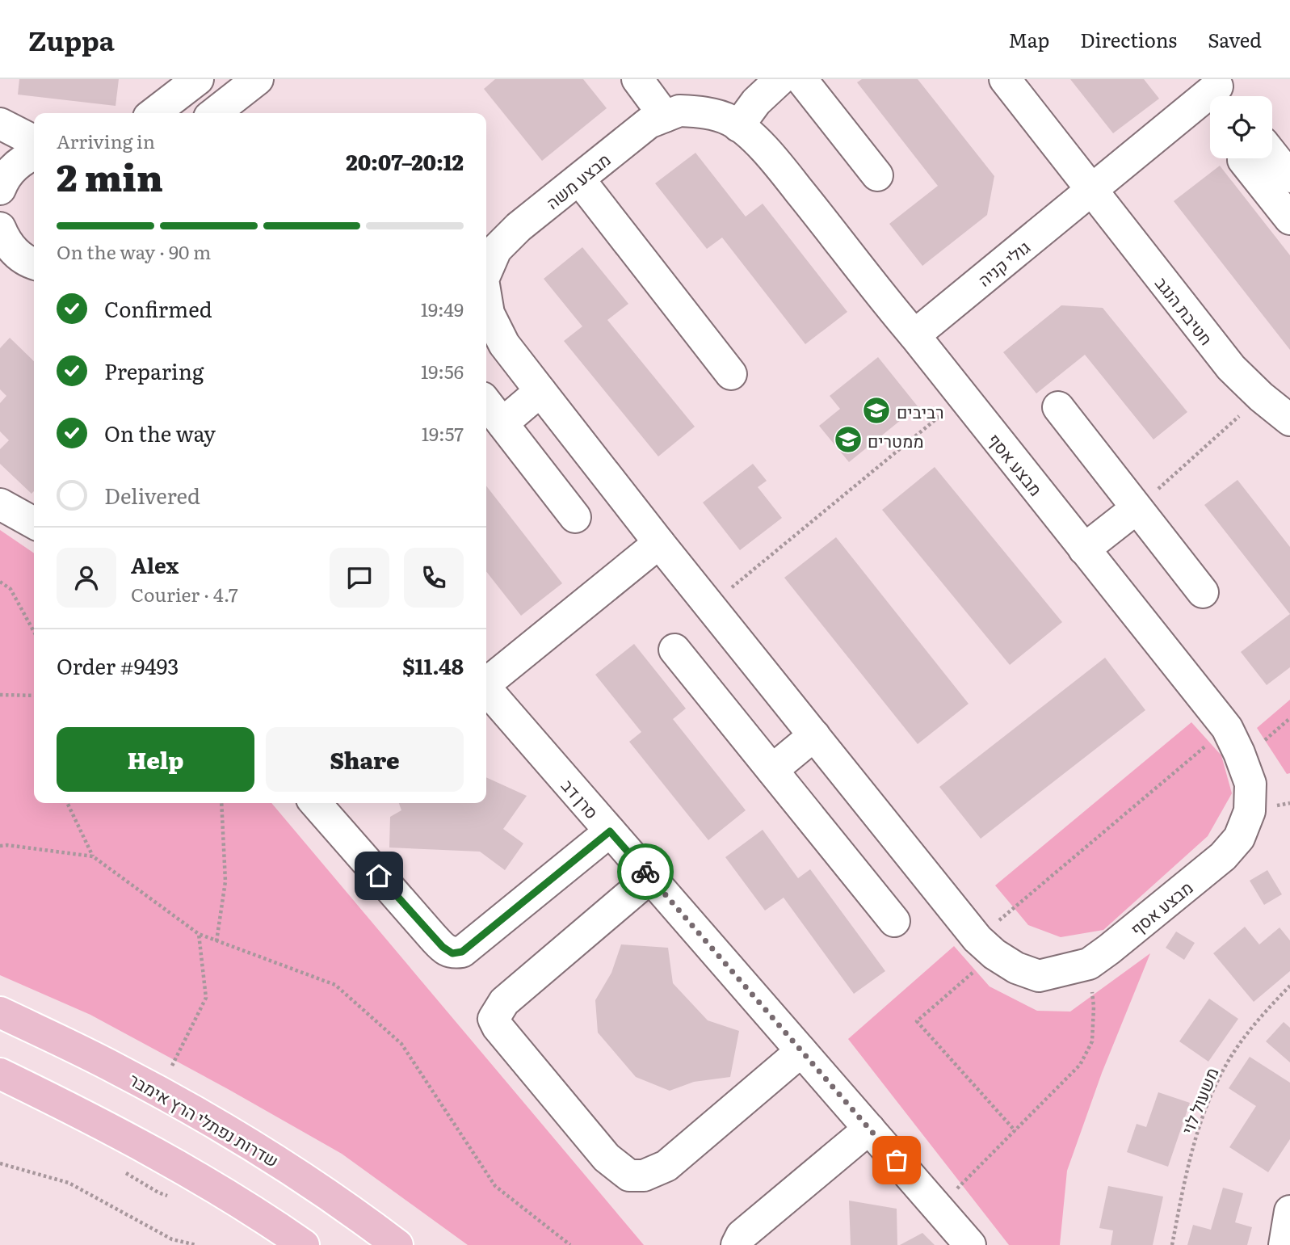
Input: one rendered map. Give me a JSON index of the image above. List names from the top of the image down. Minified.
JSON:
{"streets":{"main road":["שדרות נפתלי הרץ אימבר"],"street":["מבצע משה","גולי קניה","חטיבת הנגב","מבצע אסף","סרן דב"],"path":["משעול לוי"]},"crossings":[["מבצע משה","גולי קניה"],["מבצע משה","מבצע אסף"],["גולי קניה","חטיבת הנגב"],["גולי קניה","מבצע אסף"]],"places":{"school or university":["רביבים","ממטרים"]},"page":{"header":"Zuppa","nav":["Map","Directions","Saved"],"heading":["2 min","Arriving in","20:07–20:12"],"panel":["Alex","Courier · 4.7","Order #9493","$11.48"],"bar":"On the way · 90 m","list":[["Confirmed","19:49"],["Preparing","19:56"],["On the way","19:57"],"Delivered"],"buttons":["Help","Share"]}}
